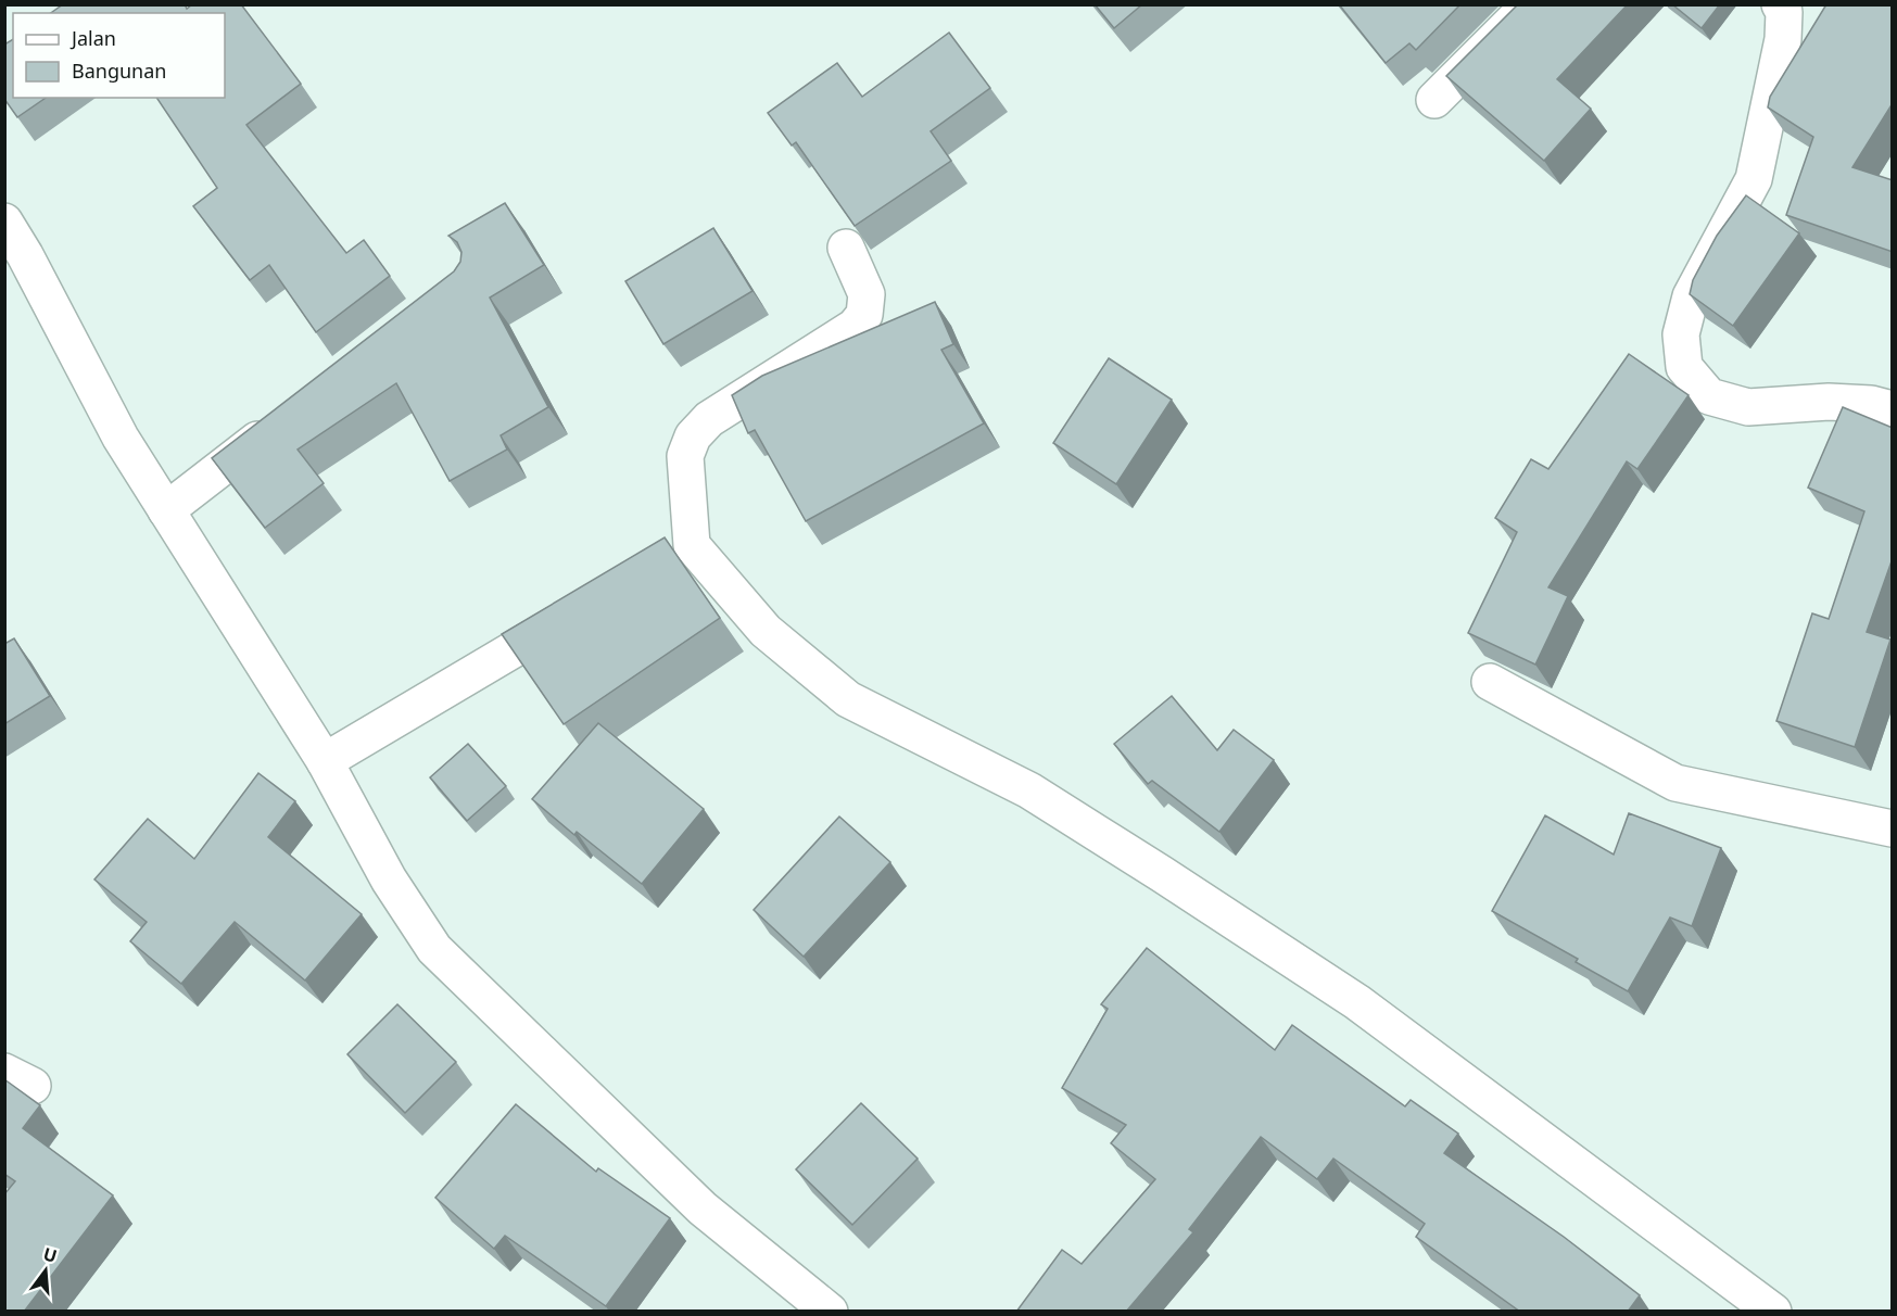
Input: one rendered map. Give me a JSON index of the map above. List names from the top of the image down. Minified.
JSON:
{"legend":["Jalan","Bangunan"],"north":"top"}
